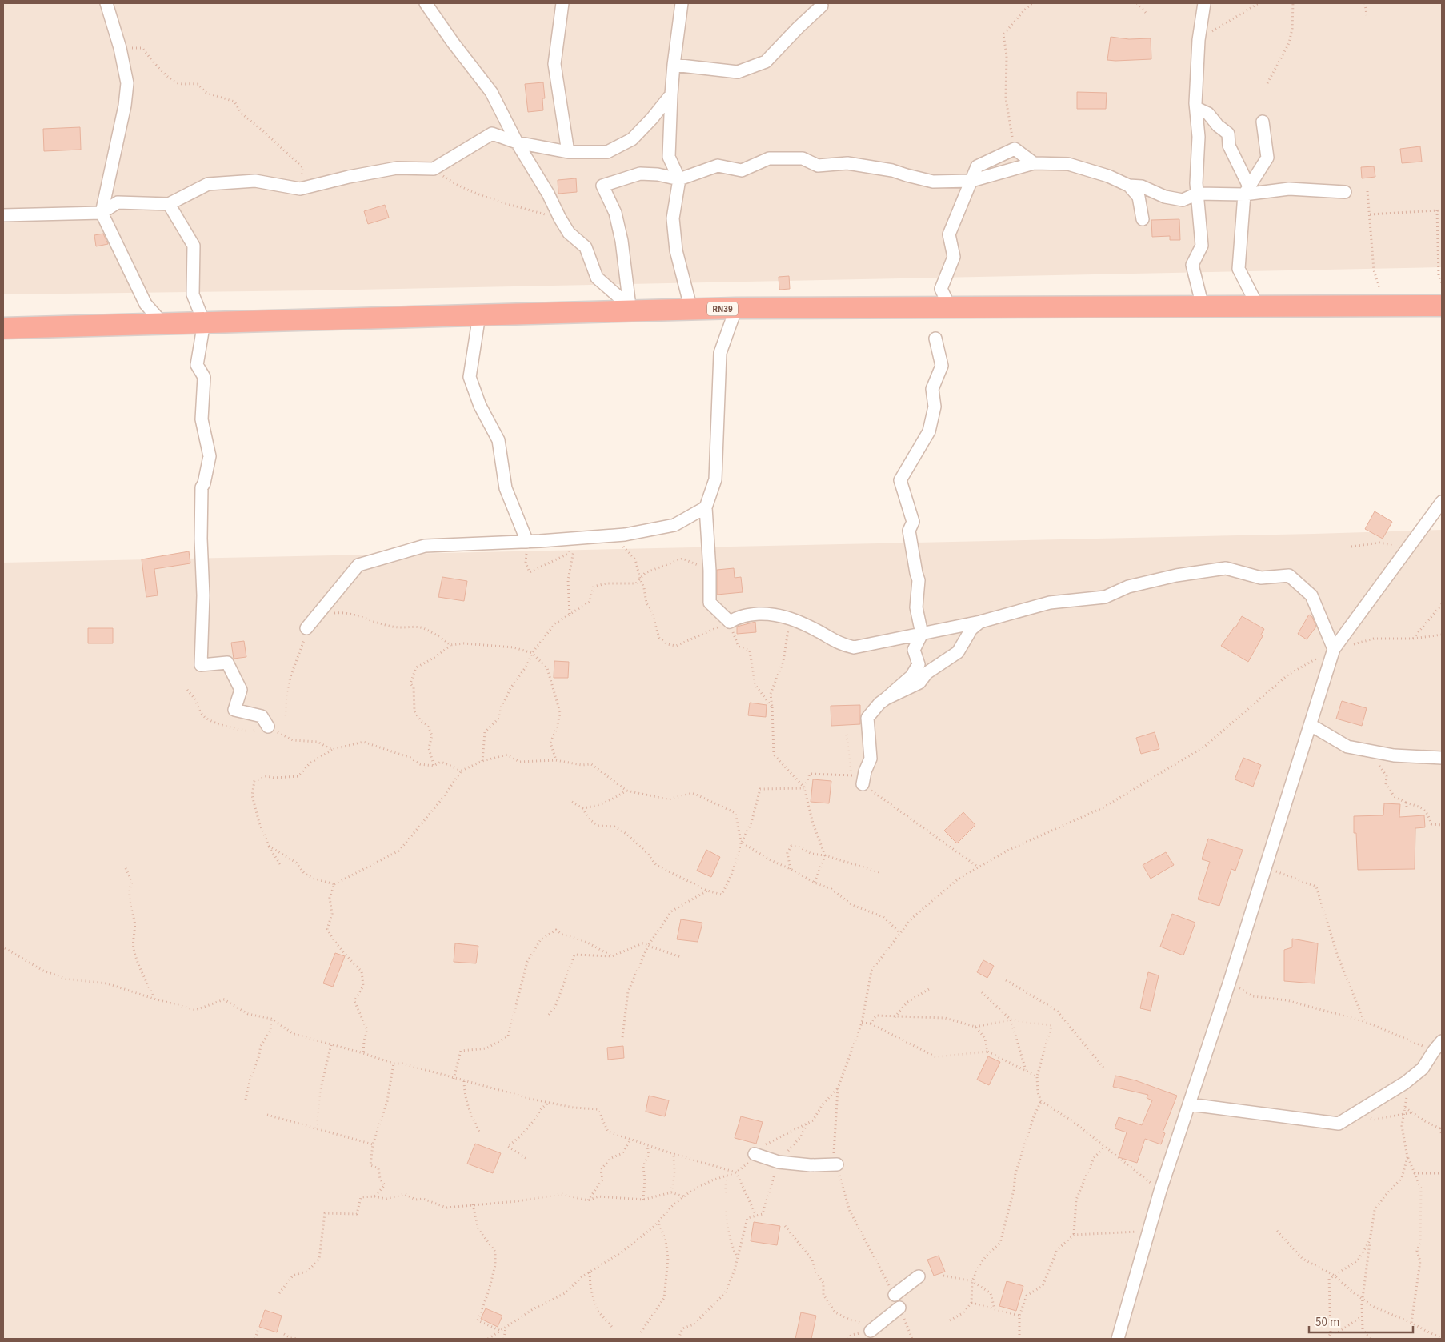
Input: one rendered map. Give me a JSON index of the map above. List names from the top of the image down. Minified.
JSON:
{"streets":{"highway":["RN39"]},"scale_bar":"50 m"}
